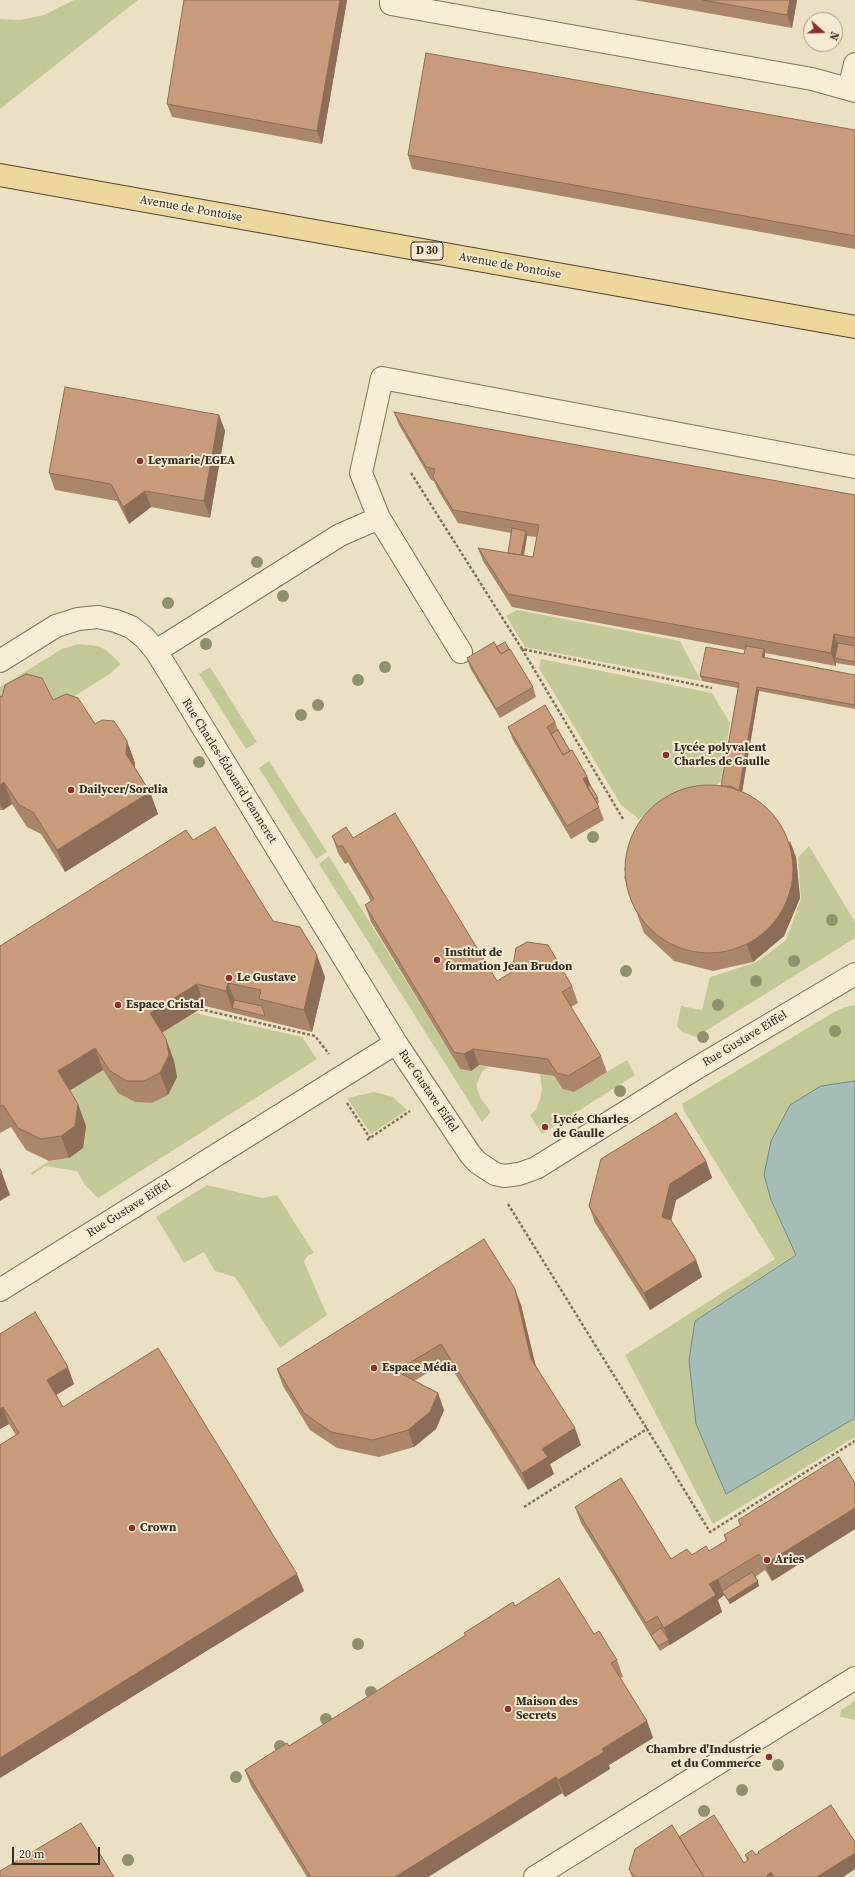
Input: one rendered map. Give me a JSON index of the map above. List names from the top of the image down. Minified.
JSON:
{"streets":{"main road":["Avenue de Pontoise","D 30"],"street":["Rue Charles-Édouard Jeanneret","Rue Gustave Eiffel"]},"crossings":[["Rue Charles-Édouard Jeanneret","Rue Gustave Eiffel"]],"places":["Leymarie/EGEA","Lycée polyvalent Charles de Gaulle","Dailycer/Sorelia","Institut de formation Jean Brudon","Le Gustave","Espace Cristal","Lycée Charles de Gaulle","Espace Média","Crown","Aries","Maison des Secrets","Chambre d'Industrie et du Commerce"],"scale_bar":"20 m","north":"right"}
